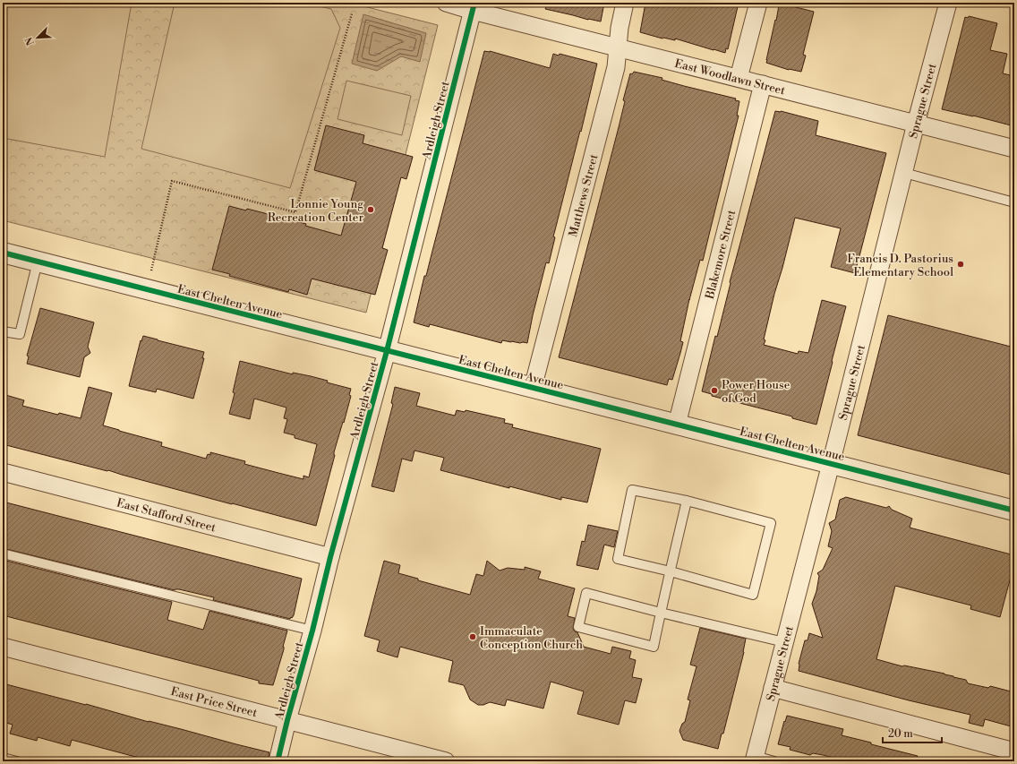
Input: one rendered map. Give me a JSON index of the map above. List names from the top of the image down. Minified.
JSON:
{"streets":{"street":["East Woodlawn Street","Sprague Street","Ardleigh Street","Matthews Street","Blakemore Street","East Chelten Avenue","East Stafford Street","East Price Street"]},"crossings":[["East Woodlawn Street","Sprague Street"],["East Woodlawn Street","Ardleigh Street"],["East Woodlawn Street","Matthews Street"],["East Woodlawn Street","Blakemore Street"],["Sprague Street","East Chelten Avenue"],["Ardleigh Street","East Chelten Avenue"],["Ardleigh Street","East Stafford Street"],["Ardleigh Street","East Price Street"],["Matthews Street","East Chelten Avenue"],["Blakemore Street","East Chelten Avenue"]],"places":["Lonnie Young Recreation Center","Francis D. Pastorius Elementary School","Power House of God","Immaculate Conception Church"],"scale_bar":"20 m","north":"bottom left"}
